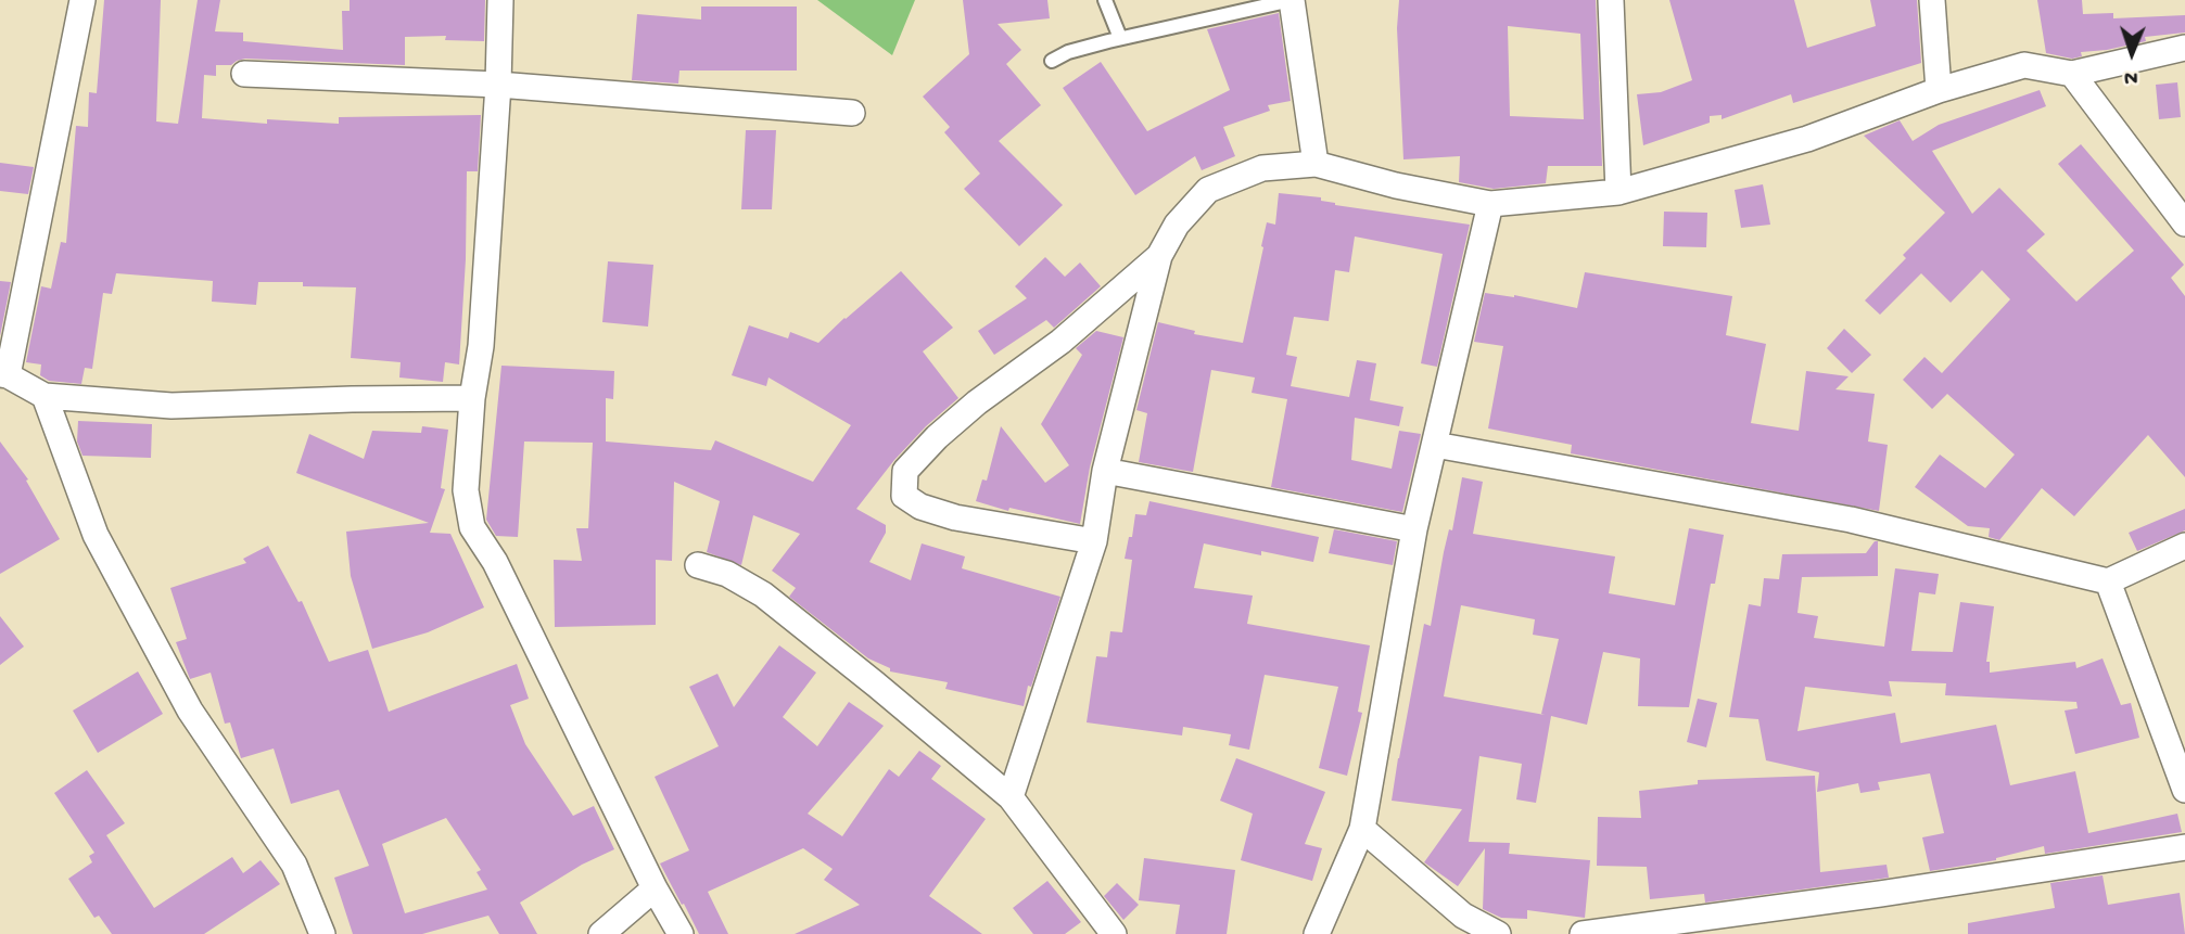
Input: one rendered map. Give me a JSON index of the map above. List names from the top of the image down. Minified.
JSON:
{"north":"bottom"}
